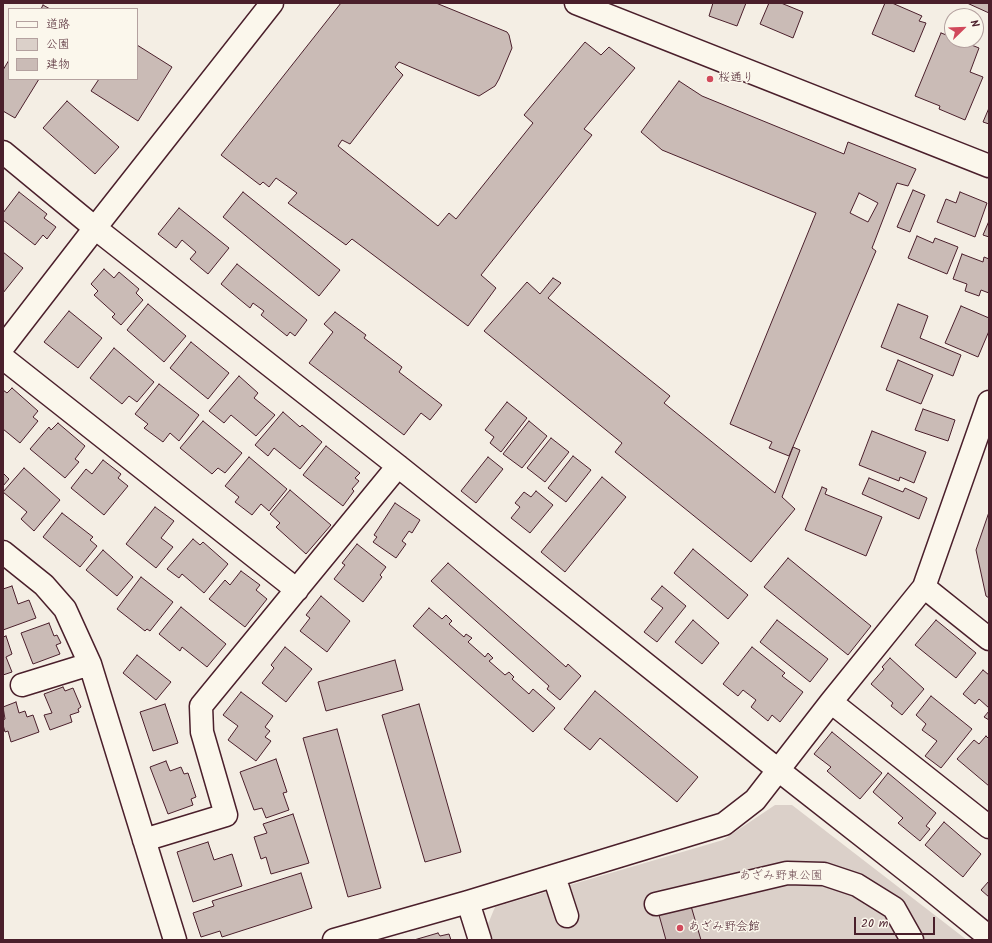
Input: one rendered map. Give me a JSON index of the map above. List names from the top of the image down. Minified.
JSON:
{"parks":["あざみ野東公園"],"places":["桜通り","あざみ野会館"],"legend":["道路","公園","建物"],"scale_bar":"20 m","north":"top right"}
